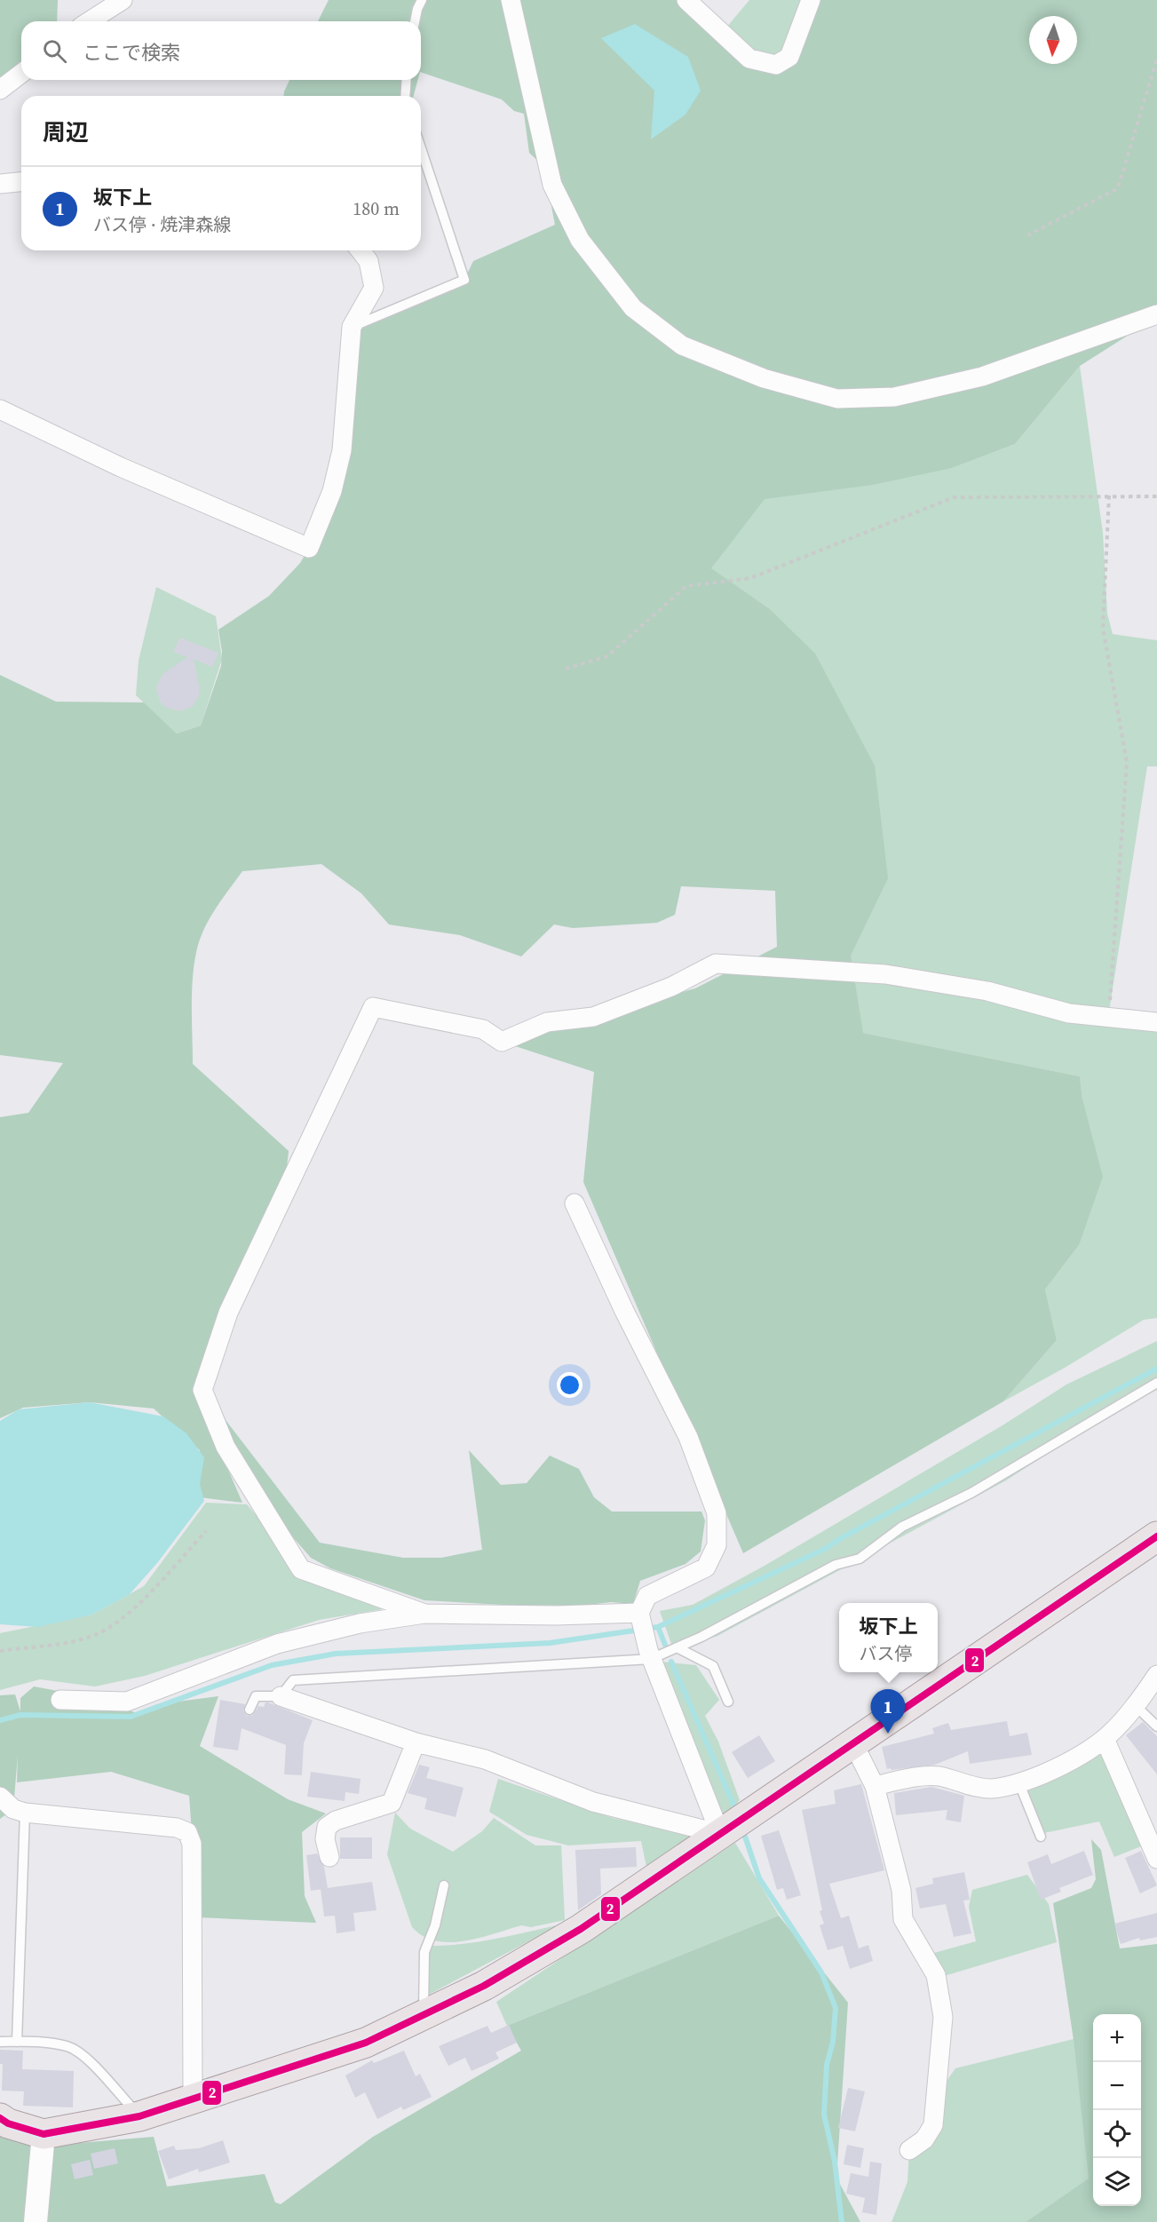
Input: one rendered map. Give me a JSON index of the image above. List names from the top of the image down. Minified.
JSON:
{"lines":["transit line 2"],"north":"bottom","page":{"search":"ここで検索","heading":"周辺","list":[{"mark":"1","name":"坂下上","note":"バス停 · 焼津森線","value":"180 m"}],"popup":["坂下上","バス停"],"pins":"1","map_buttons":["+","−"]}}
